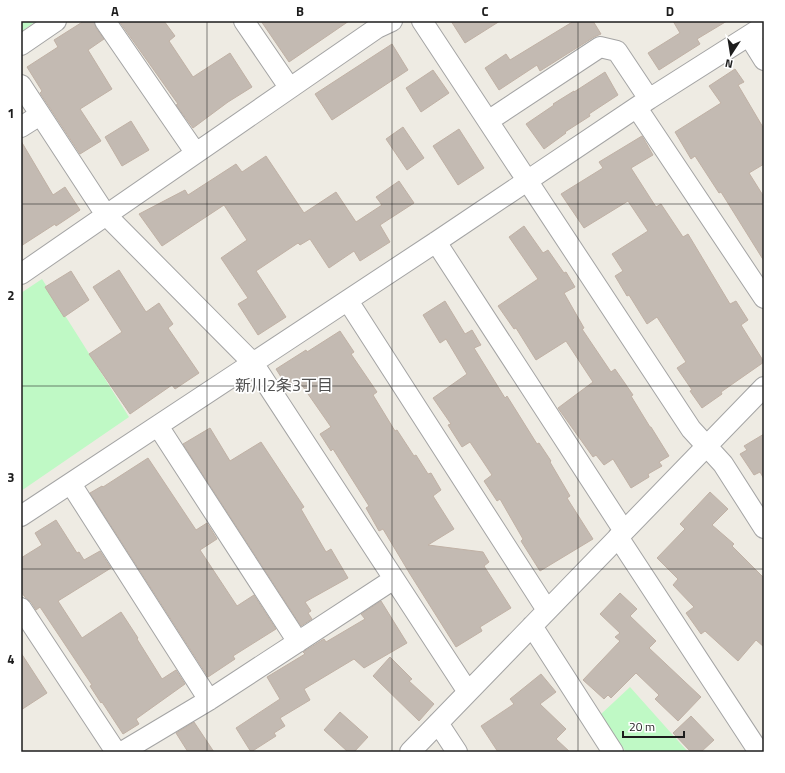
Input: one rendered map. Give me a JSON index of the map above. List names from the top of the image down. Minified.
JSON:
{"districts":["新川2条3丁目"],"scale_bar":"20 m","north":"bottom","grid":{"columns":["A","B","C","D"],"rows":["1","2","3","4"]}}
